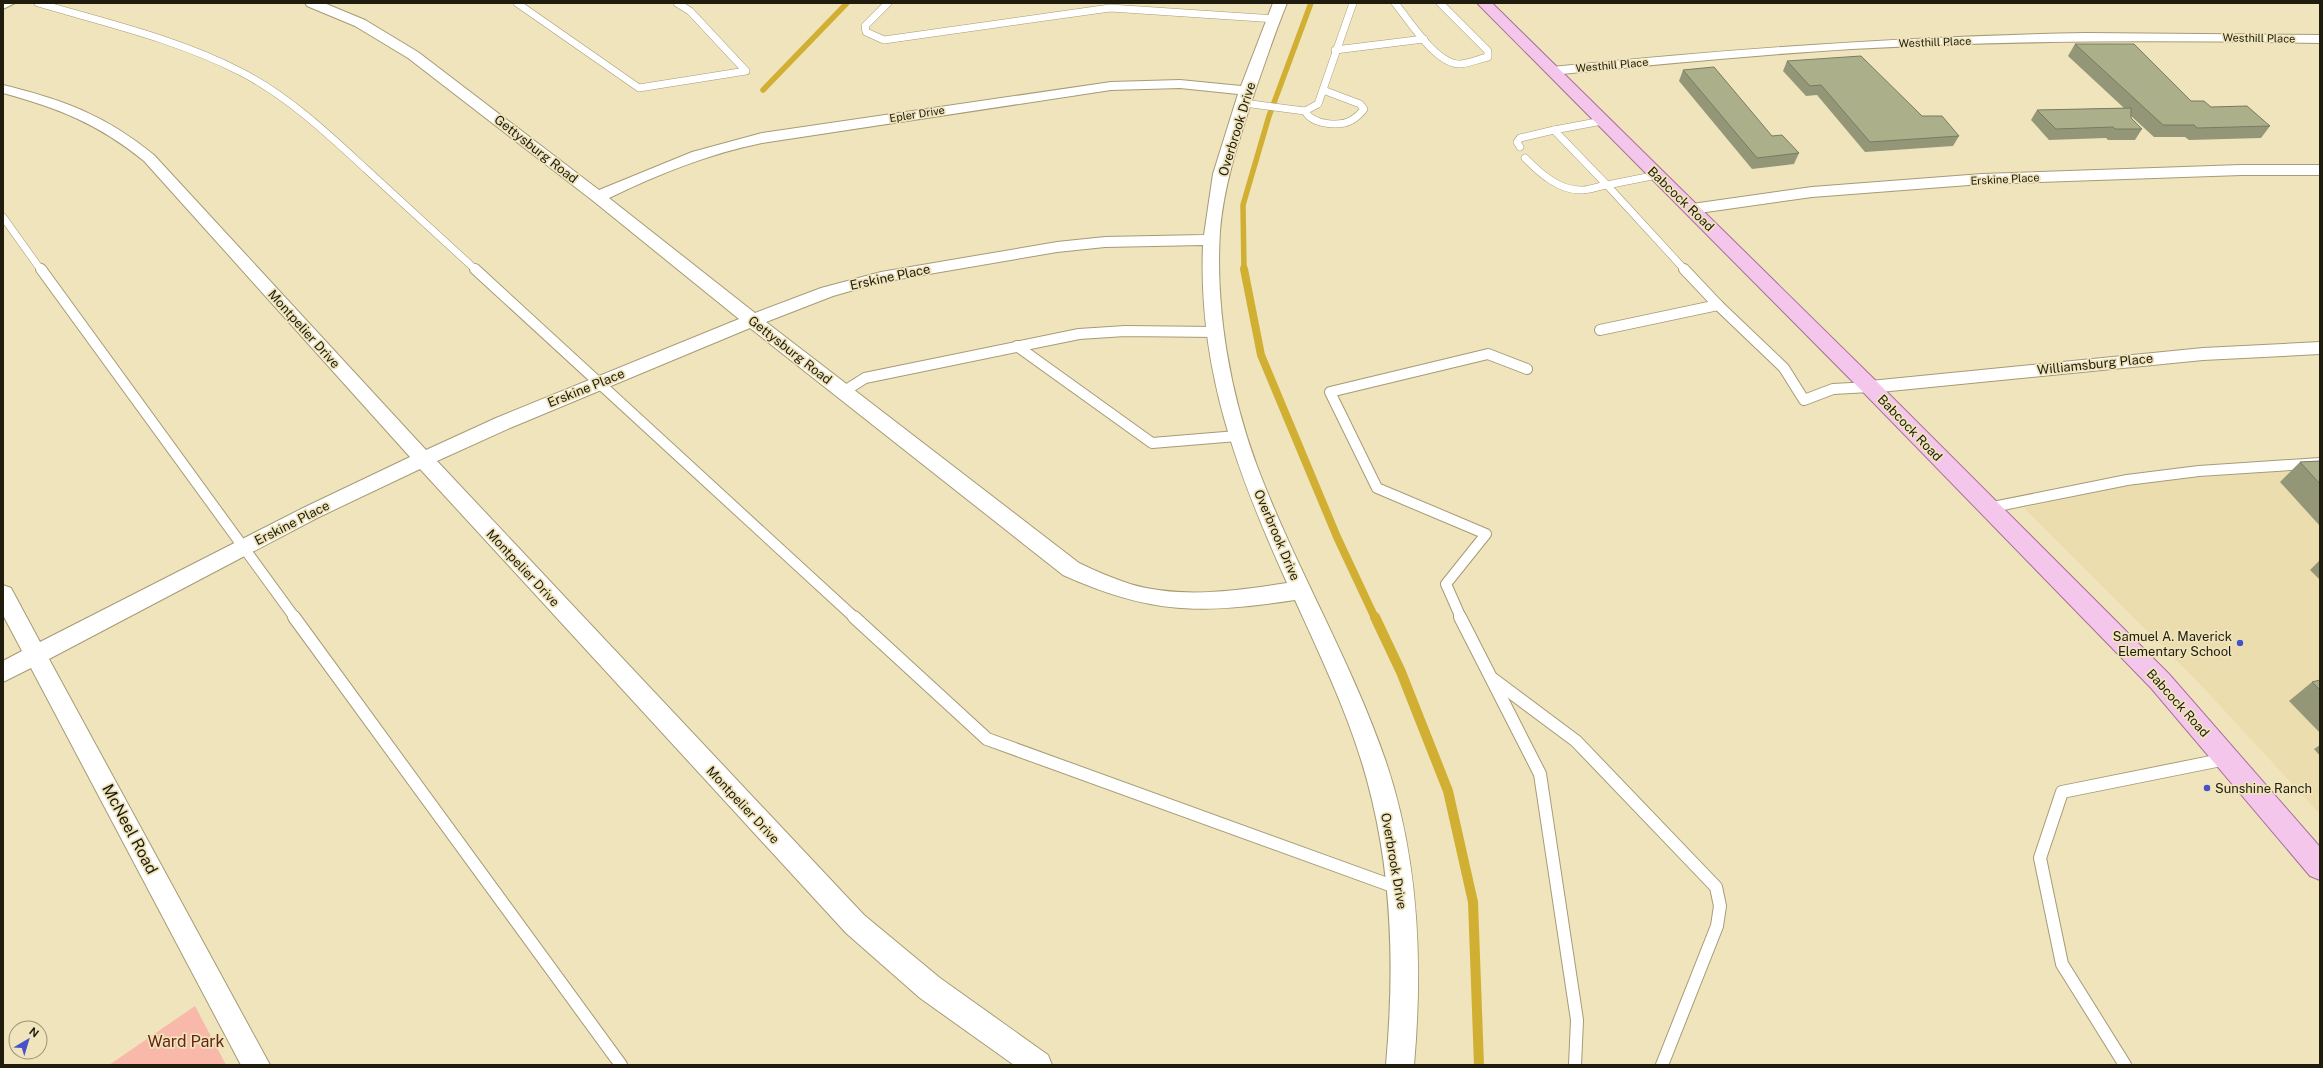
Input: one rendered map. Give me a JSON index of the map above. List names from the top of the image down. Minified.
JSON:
{"streets":{"main road":["Babcock Road"],"street":["Westhill Place","Epler Drive","Overbrook Drive","Gettysburg Road","Erskine Place","Montpelier Drive","Williamsburg Place","McNeel Road"]},"crossings":[["Westhill Place","Babcock Road"],["Epler Drive","Overbrook Drive"],["Epler Drive","Gettysburg Road"],["Overbrook Drive","Gettysburg Road"],["Overbrook Drive","Erskine Place"],["Gettysburg Road","Erskine Place"],["Erskine Place","Babcock Road"],["Erskine Place","Montpelier Drive"],["Erskine Place","McNeel Road"],["Babcock Road","Williamsburg Place"]],"parks":["Ward Park"],"places":["Samuel A. Maverick Elementary School","Sunshine Ranch"],"north":"top right"}
